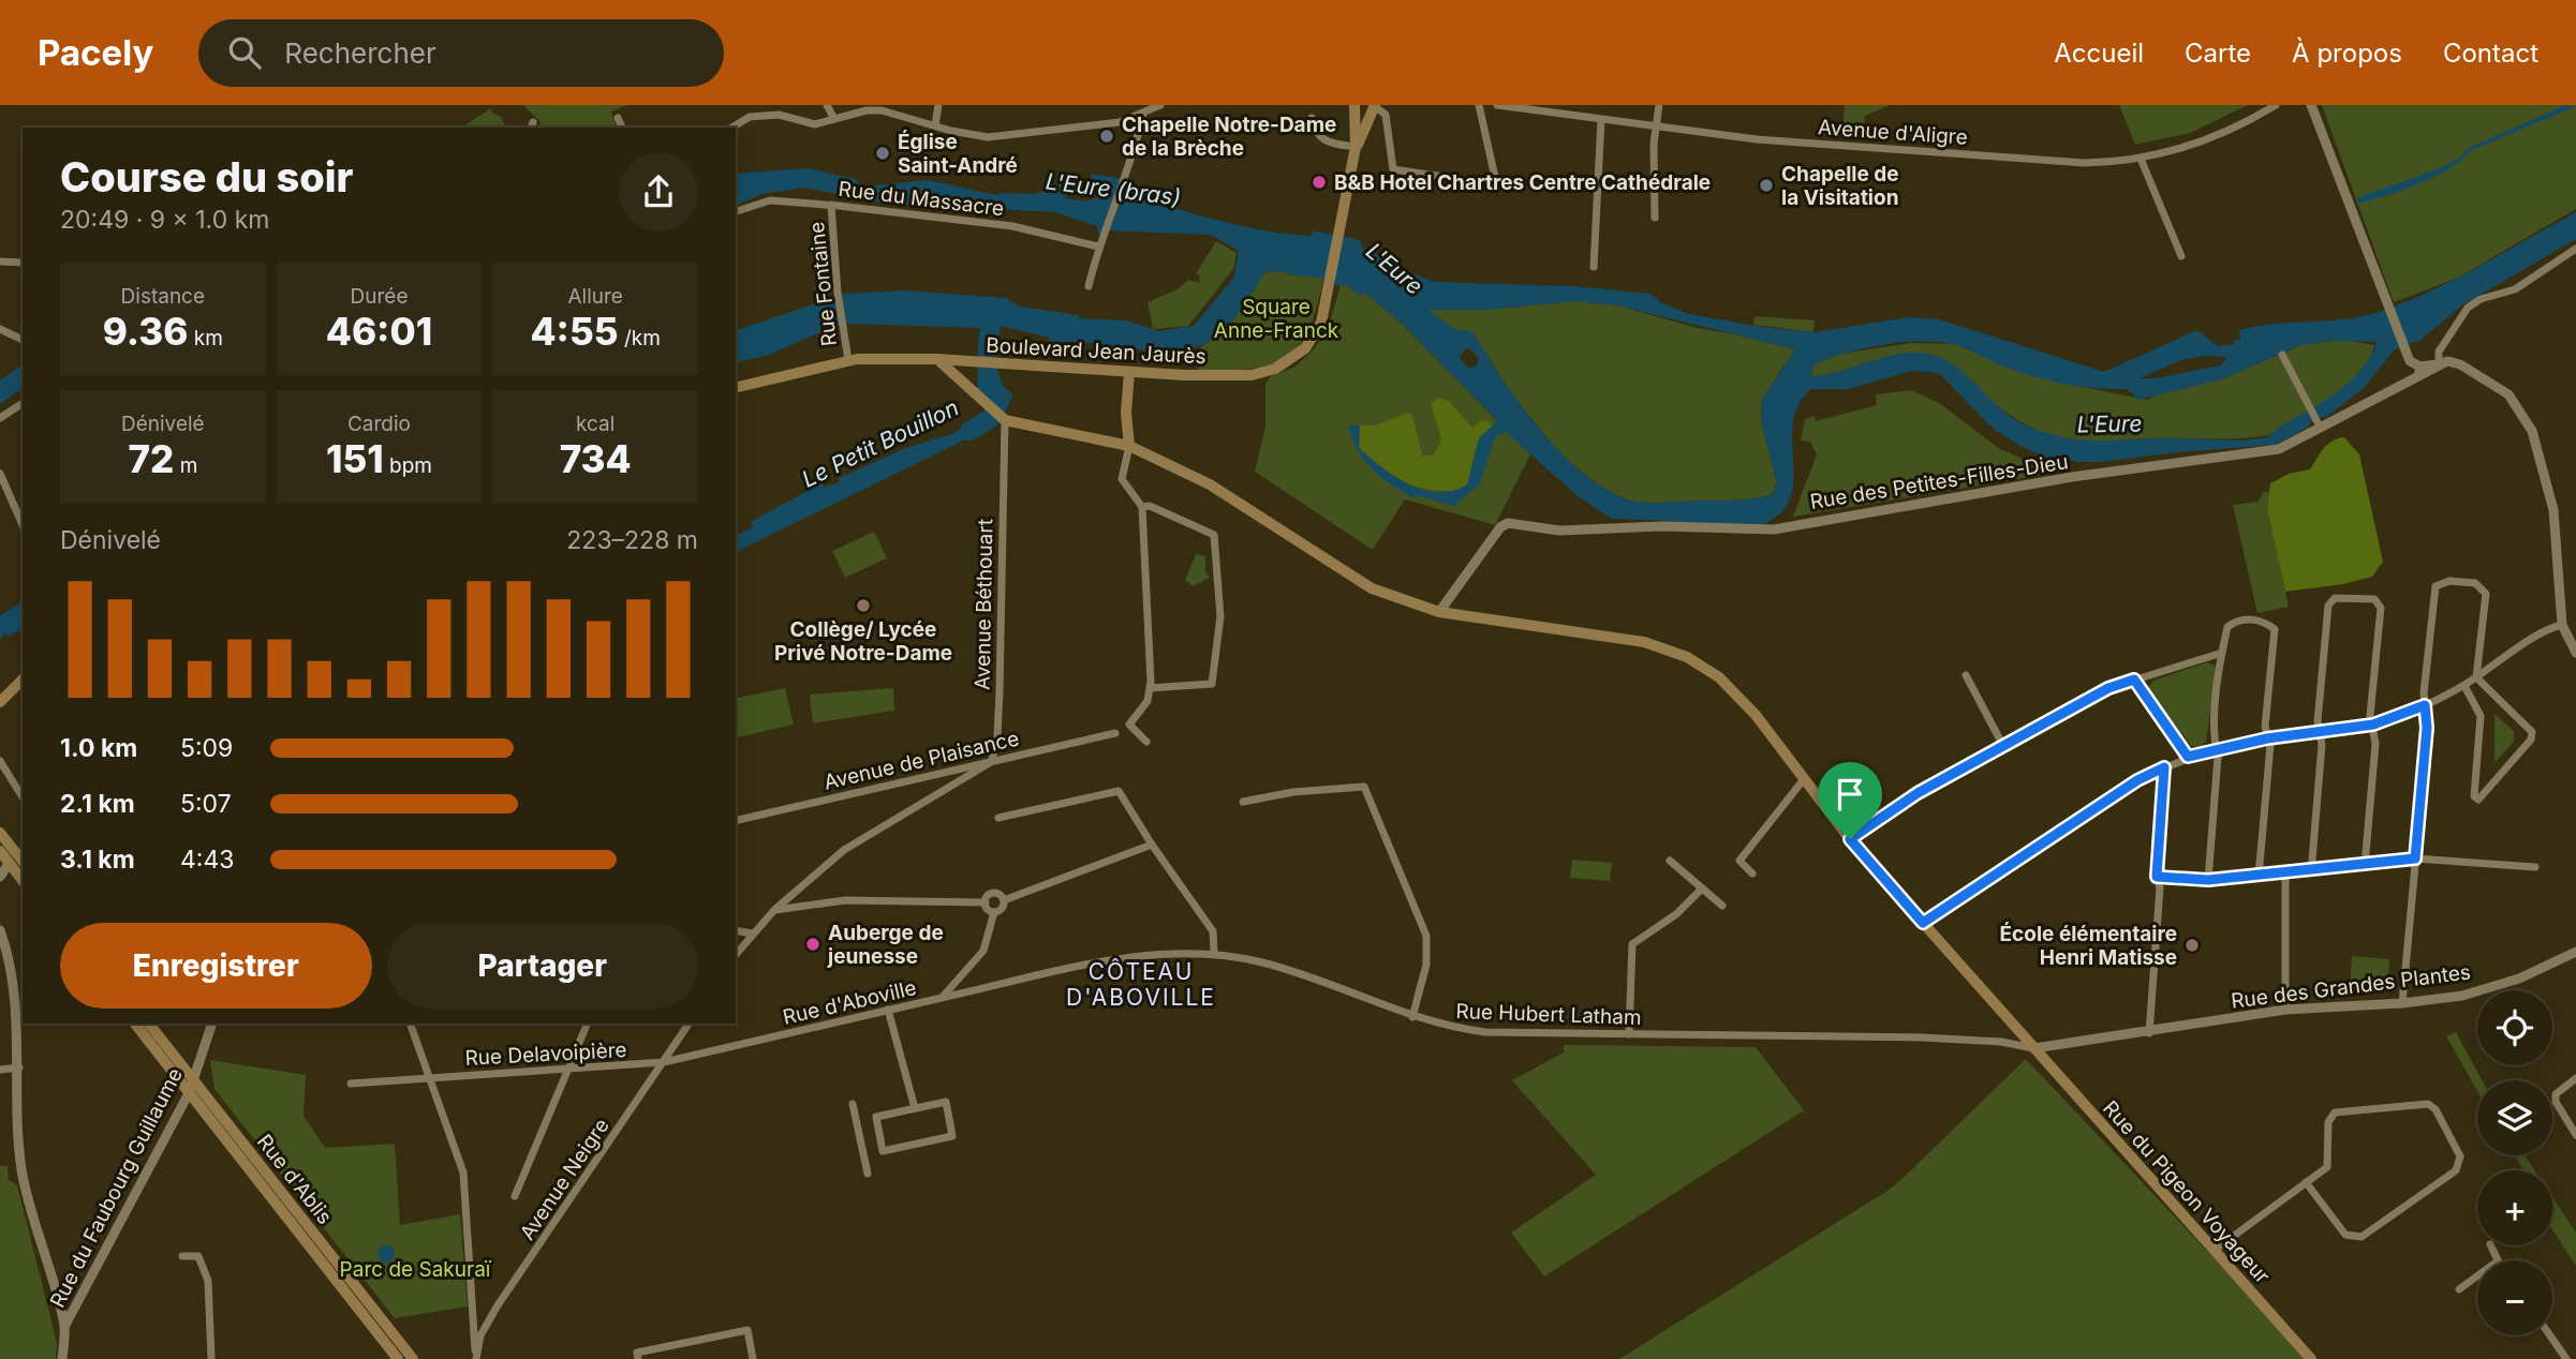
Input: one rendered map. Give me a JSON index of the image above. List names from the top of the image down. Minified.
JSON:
{"streets":{"main road":["Boulevard Jean Jaurès","Rue d'Ablis","Rue du Pigeon Voyageur"],"street":["Avenue d'Aligre","Rue du Massacre","Rue Fontaine","Rue des Petites-Filles-Dieu","Avenue Béthouart","Avenue de Plaisance","Rue des Grandes Plantes","Rue d'Aboville","Rue Hubert Latham","Rue Delavoipière","Avenue Neigre","Rue du Faubourg Guillaume"]},"crossings":[["Rue du Massacre","Rue Fontaine"],["Rue Fontaine","Boulevard Jean Jaurès"],["Rue des Petites-Filles-Dieu","Rue du Pigeon Voyageur"],["Avenue Béthouart","Avenue de Plaisance"],["Avenue Béthouart","Rue du Pigeon Voyageur"],["Rue des Grandes Plantes","Rue Hubert Latham"],["Rue des Grandes Plantes","Rue du Pigeon Voyageur"],["Rue d'Aboville","Rue Hubert Latham"],["Rue d'Aboville","Rue Delavoipière"],["Rue d'Aboville","Avenue Neigre"],["Rue Hubert Latham","Rue du Pigeon Voyageur"],["Rue Delavoipière","Avenue Neigre"],["Rue d'Ablis","Rue du Faubourg Guillaume"]],"districts":["CÔTEAU D'ABOVILLE"],"water":["L'Eure (bras)","L'Eure","Le Petit Bouillon"],"parks":["Square Anne-Franck","Parc de Sakuraï"],"places":["Chapelle Notre-Dame de la Brèche","Église Saint-André","B&B Hotel Chartres Centre Cathédrale","Chapelle de la Visitation","Collège/ Lycée Privé Notre-Dame","Auberge de jeunesse","École élémentaire Henri Matisse"],"page":{"header":"Pacely","search":"Rechercher","nav":["Accueil","Carte","À propos","Contact"],"heading":["Course du soir","20:49 · 9 × 1.0 km"],"stats":[["Distance","9.36 km"],["Durée","46:01"],["Allure","4:55 /km"],["Dénivelé","72 m"],["Cardio","151 bpm"],["kcal","734"]],"chart":["Dénivelé","223–228 m"],"list":[{"name":"1.0 km","note":"5:09"},{"name":"2.1 km","note":"5:07"},{"name":"3.1 km","note":"4:43"}],"buttons":["Enregistrer","Partager"],"map_buttons":["+","−"]}}
